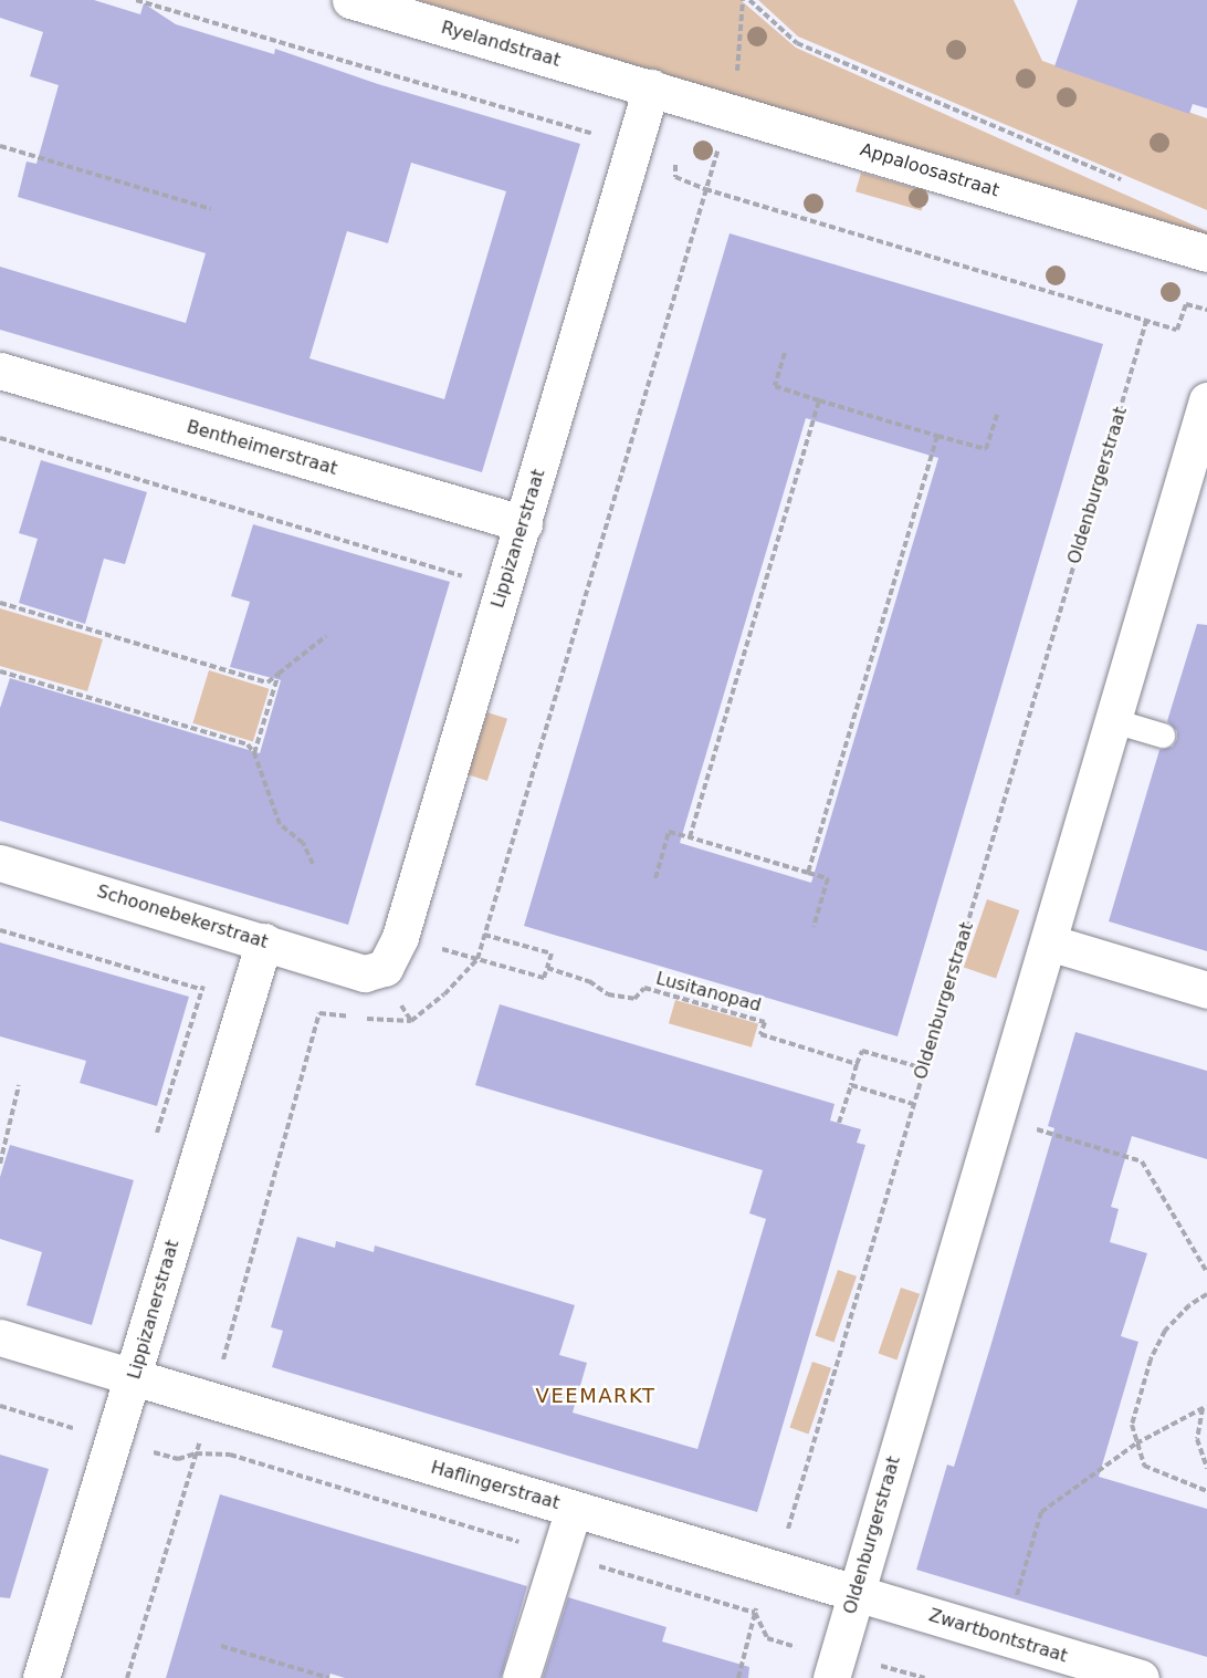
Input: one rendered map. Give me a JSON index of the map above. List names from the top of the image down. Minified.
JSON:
{"streets":{"street":["Ryelandstraat","Appaloosastraat","Bentheimerstraat","Oldenburgerstraat","Lippizanerstraat","Schoonebekerstraat","Haflingerstraat","Zwartbontstraat"],"path":["Lusitanopad"]},"crossings":[["Ryelandstraat","Appaloosastraat"],["Ryelandstraat","Lippizanerstraat"],["Appaloosastraat","Lippizanerstraat"],["Bentheimerstraat","Lippizanerstraat"],["Oldenburgerstraat","Haflingerstraat"],["Oldenburgerstraat","Zwartbontstraat"],["Lippizanerstraat","Schoonebekerstraat"],["Lippizanerstraat","Lusitanopad"],["Lippizanerstraat","Haflingerstraat"],["Haflingerstraat","Zwartbontstraat"]],"districts":["VEEMARKT"]}
